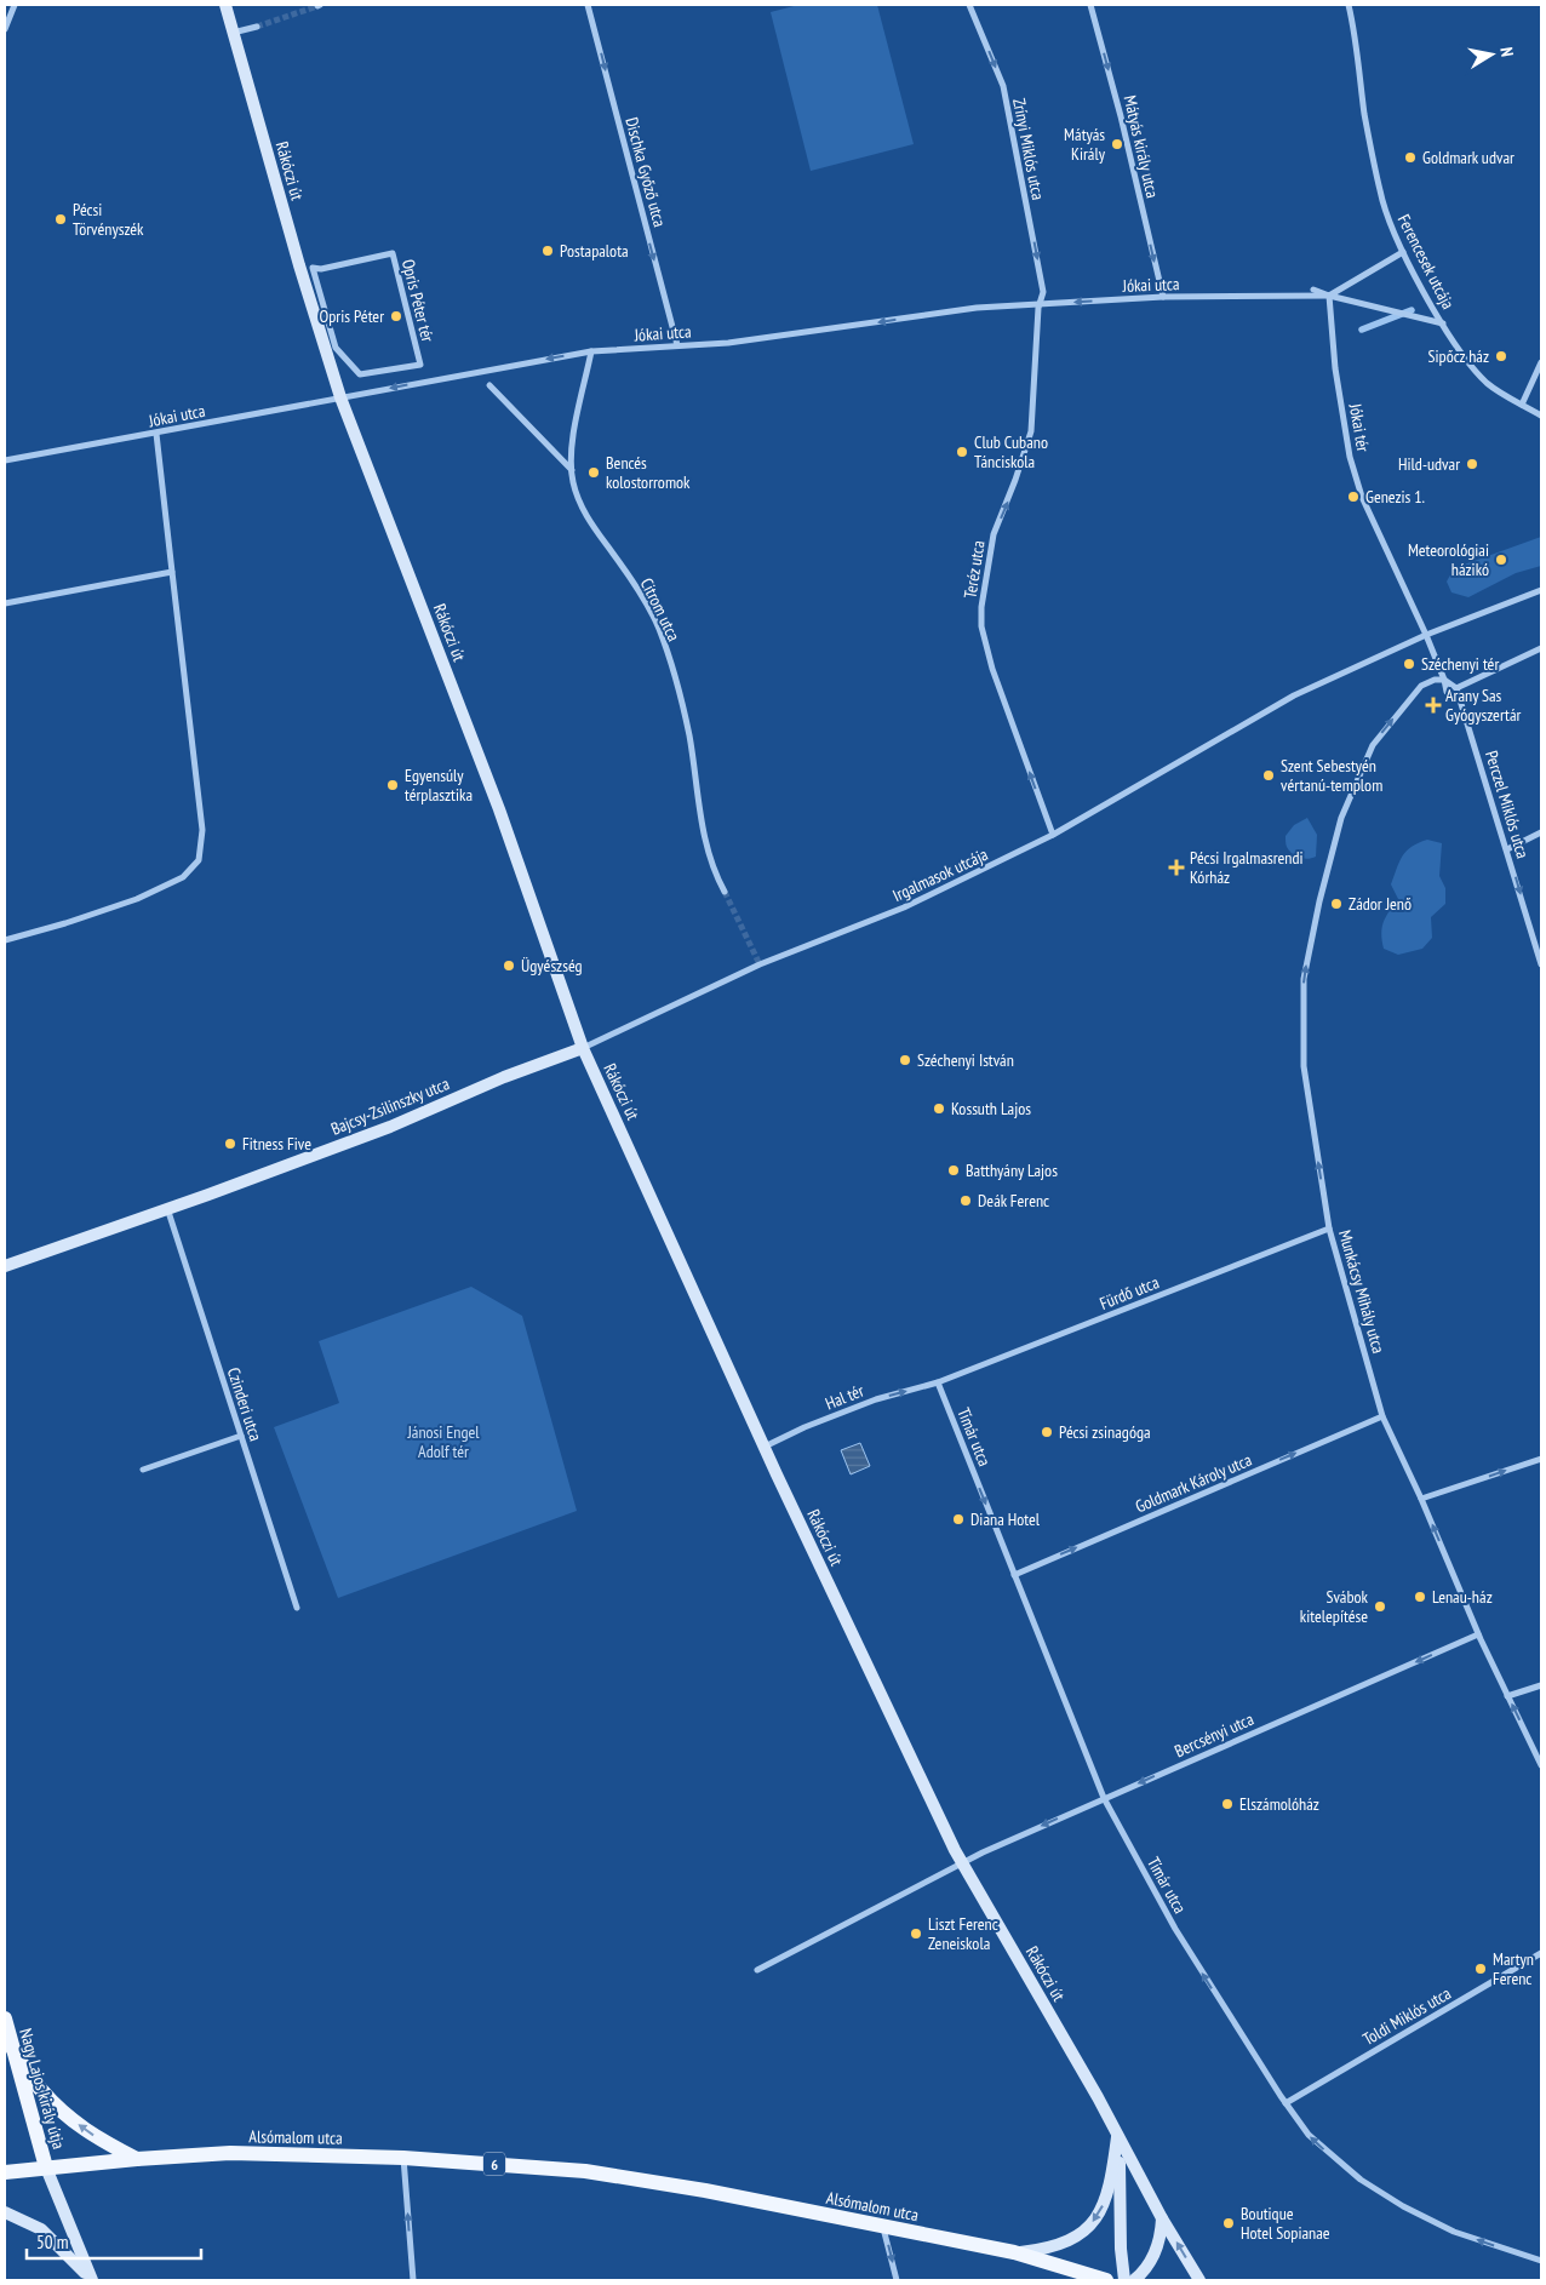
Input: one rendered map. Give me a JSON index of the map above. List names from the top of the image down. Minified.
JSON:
{"streets":{"main road":["Nagy Lajos király útja","Alsómalom utca","6"],"street":["Mátyás király utca","Zrínyi Miklós utca","Rákóczi út","Dischka Győző utca","Ferencesek utcája","Jókai utca","Opris Péter tér","Jókai tér","Teréz utca","Citrom utca","Perczel Miklós utca","Irgalmasok utcája","Bajcsy-Zsilinszky utca","Munkácsy Mihály utca","Fürdő utca","Hal tér","Czinderi utca","Tímár utca","Goldmark Károly utca","Bercsényi utca","Toldi Miklós utca"]},"crossings":[["Mátyás király utca","Jókai utca"],["Zrínyi Miklós utca","Jókai utca"],["Zrínyi Miklós utca","Teréz utca"],["Rákóczi út","Jókai utca"],["Rákóczi út","Irgalmasok utcája"],["Rákóczi út","Bajcsy-Zsilinszky utca"],["Rákóczi út","Hal tér"],["Rákóczi út","Bercsényi utca"],["Dischka Győző utca","Jókai utca"],["Ferencesek utcája","Jókai utca"],["Jókai utca","Jókai tér"],["Jókai utca","Teréz utca"],["Jókai utca","Citrom utca"],["Jókai tér","Irgalmasok utcája"],["Jókai tér","Munkácsy Mihály utca"],["Teréz utca","Irgalmasok utcája"],["Irgalmasok utcája","Bajcsy-Zsilinszky utca"],["Bajcsy-Zsilinszky utca","Czinderi utca"],["Munkácsy Mihály utca","Fürdő utca"],["Munkácsy Mihály utca","Goldmark Károly utca"],["Munkácsy Mihály utca","Bercsényi utca"],["Fürdő utca","Hal tér"],["Fürdő utca","Tímár utca"],["Hal tér","Tímár utca"],["Tímár utca","Goldmark Károly utca"],["Tímár utca","Bercsényi utca"],["Tímár utca","Toldi Miklós utca"],["Nagy Lajos király útja","Alsómalom utca"]],"one_way":["Mátyás király utca","Zrínyi Miklós utca","Dischka Győző utca","Jókai utca","Teréz utca","Perczel Miklós utca","Munkácsy Mihály utca","Hal tér","Goldmark Károly utca","Bercsényi utca"],"parks":["Jánosi Engel Adolf tér"],"places":{"other":["Mátyás Király","Goldmark udvar","Pécsi Törvényszék","Postapalota","Opris Péter","Sipőcz ház","Club Cubano Tánciskola","Hild-udvar","Bencés kolostorromok","Genezis 1.","Meteorológiai házikó","Széchenyi tér","Szent Sebestyén vértanú-templom","Egyensúly térplasztika","Zádor Jenő","Ügyészség","Széchenyi István","Kossuth Lajos","Fitness Five","Batthyány Lajos","Deák Ferenc","Pécsi zsinagóga","Diana Hotel","Lenau-ház","Svábok kitelepítése","Elszámolóház","Liszt Ferenc Zeneiskola","Martyn Ferenc","Boutique Hotel Sopianae"],"health":["Arany Sas Gyógyszertár","Pécsi Irgalmasrendi Kórház"]},"scale_bar":"50 m","north":"right"}
